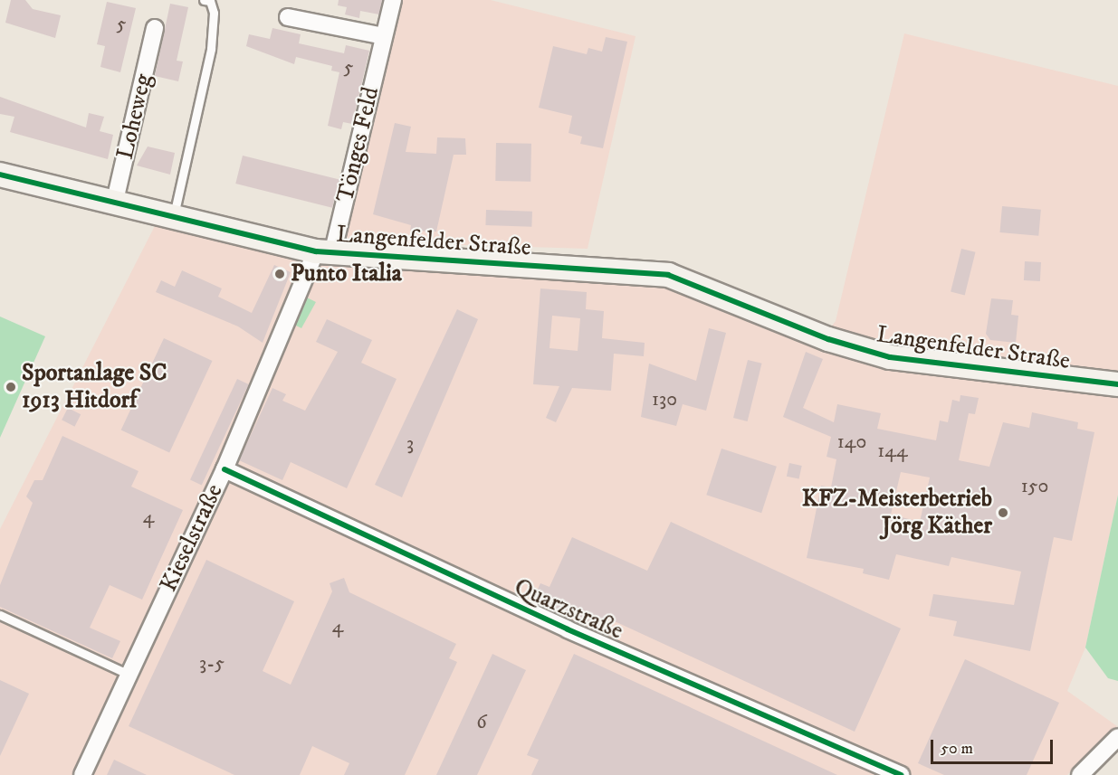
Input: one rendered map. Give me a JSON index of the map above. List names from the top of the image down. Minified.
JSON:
{"streets":{"street":["Loheweg","Tönges Feld","Langenfelder Straße","Kieselstraße","Quarzstraße"]},"crossings":[["Loheweg","Langenfelder Straße"],["Tönges Feld","Langenfelder Straße"],["Tönges Feld","Kieselstraße"],["Langenfelder Straße","Kieselstraße"],["Kieselstraße","Quarzstraße"]],"places":["Punto Italia","Sportanlage SC 1913 Hitdorf","KFZ-Meisterbetrieb Jörg Käther"],"house_numbers":["5","5","130","140","3","144","150","4","4","3-5","6"],"scale_bar":"50 m"}
